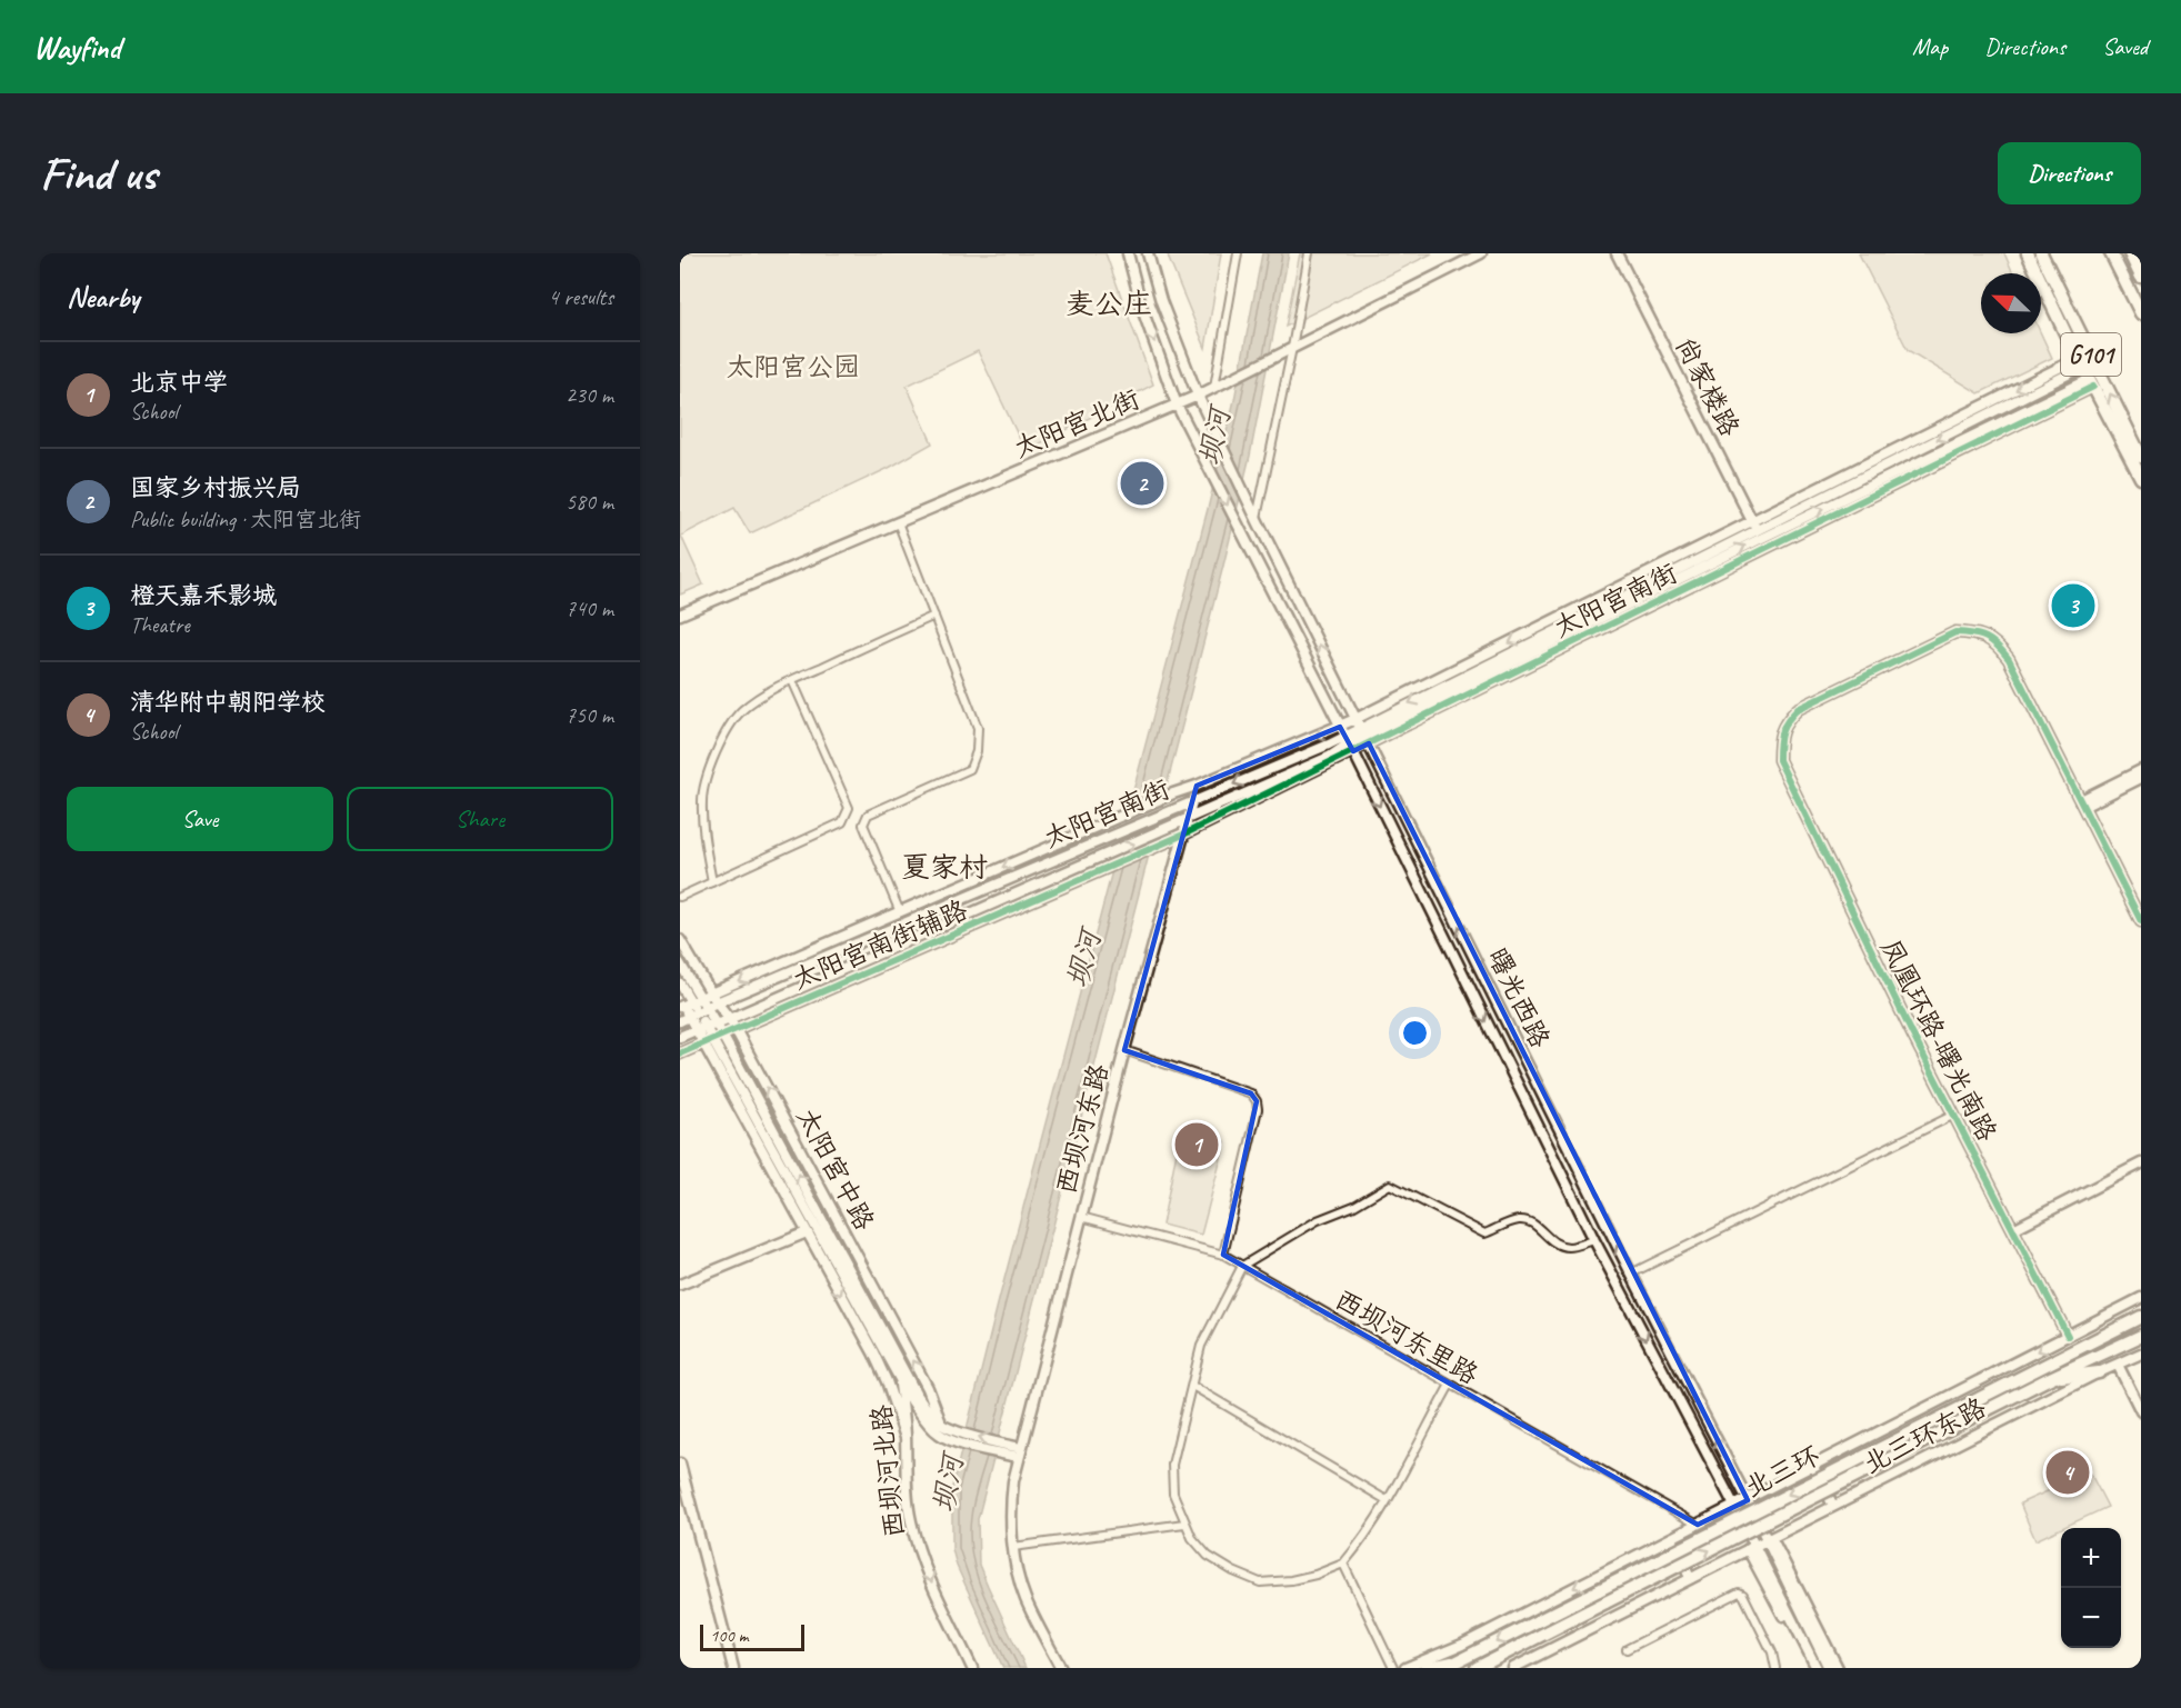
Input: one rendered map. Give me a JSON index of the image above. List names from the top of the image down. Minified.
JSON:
{"streets":{"highway":["G101","北三环"],"street":["尚家楼路","太阳宫北街","太阳宫南街","太阳宫南街辅路","曙光西路","凤凰环路-曙光南路","西坝河东路","太阳宫中路","西坝河东里路","北三环东路","西坝河北路"]},"crossings":[["G101","太阳宫南街"],["尚家楼路","太阳宫南街"],["太阳宫北街","曙光西路"],["太阳宫南街","太阳宫南街辅路"],["太阳宫南街","曙光西路"],["太阳宫南街","西坝河东路"],["太阳宫南街","太阳宫中路"],["太阳宫南街辅路","太阳宫中路"],["曙光西路","北三环东路"],["凤凰环路-曙光南路","北三环东路"],["西坝河东路","西坝河东里路"],["太阳宫中路","西坝河北路"]],"one_way":["西坝河北路"],"districts":["麦公庄","夏家村"],"water":["坝河"],"parks":["太阳宫公园"],"scale_bar":"100 m","north":"top left","page":{"header":"Wayfind","nav":["Map","Directions","Saved"],"buttons":["Directions",["Save","Share"]],"title":"Find us","heading":["Nearby","4 results"],"list":[{"mark":"1","name":"北京中学","note":"School","value":"230 m"},{"mark":"2","name":"国家乡村振兴局","note":"Public building · 太阳宫北街","value":"580 m"},{"mark":"3","name":"橙天嘉禾影城","note":"Theatre","value":"740 m"},{"mark":"4","name":"清华附中朝阳学校","note":"School","value":"750 m"}],"pins":["2","3","1","4"],"map_buttons":["+","−"],"scale":"100 m"}}
